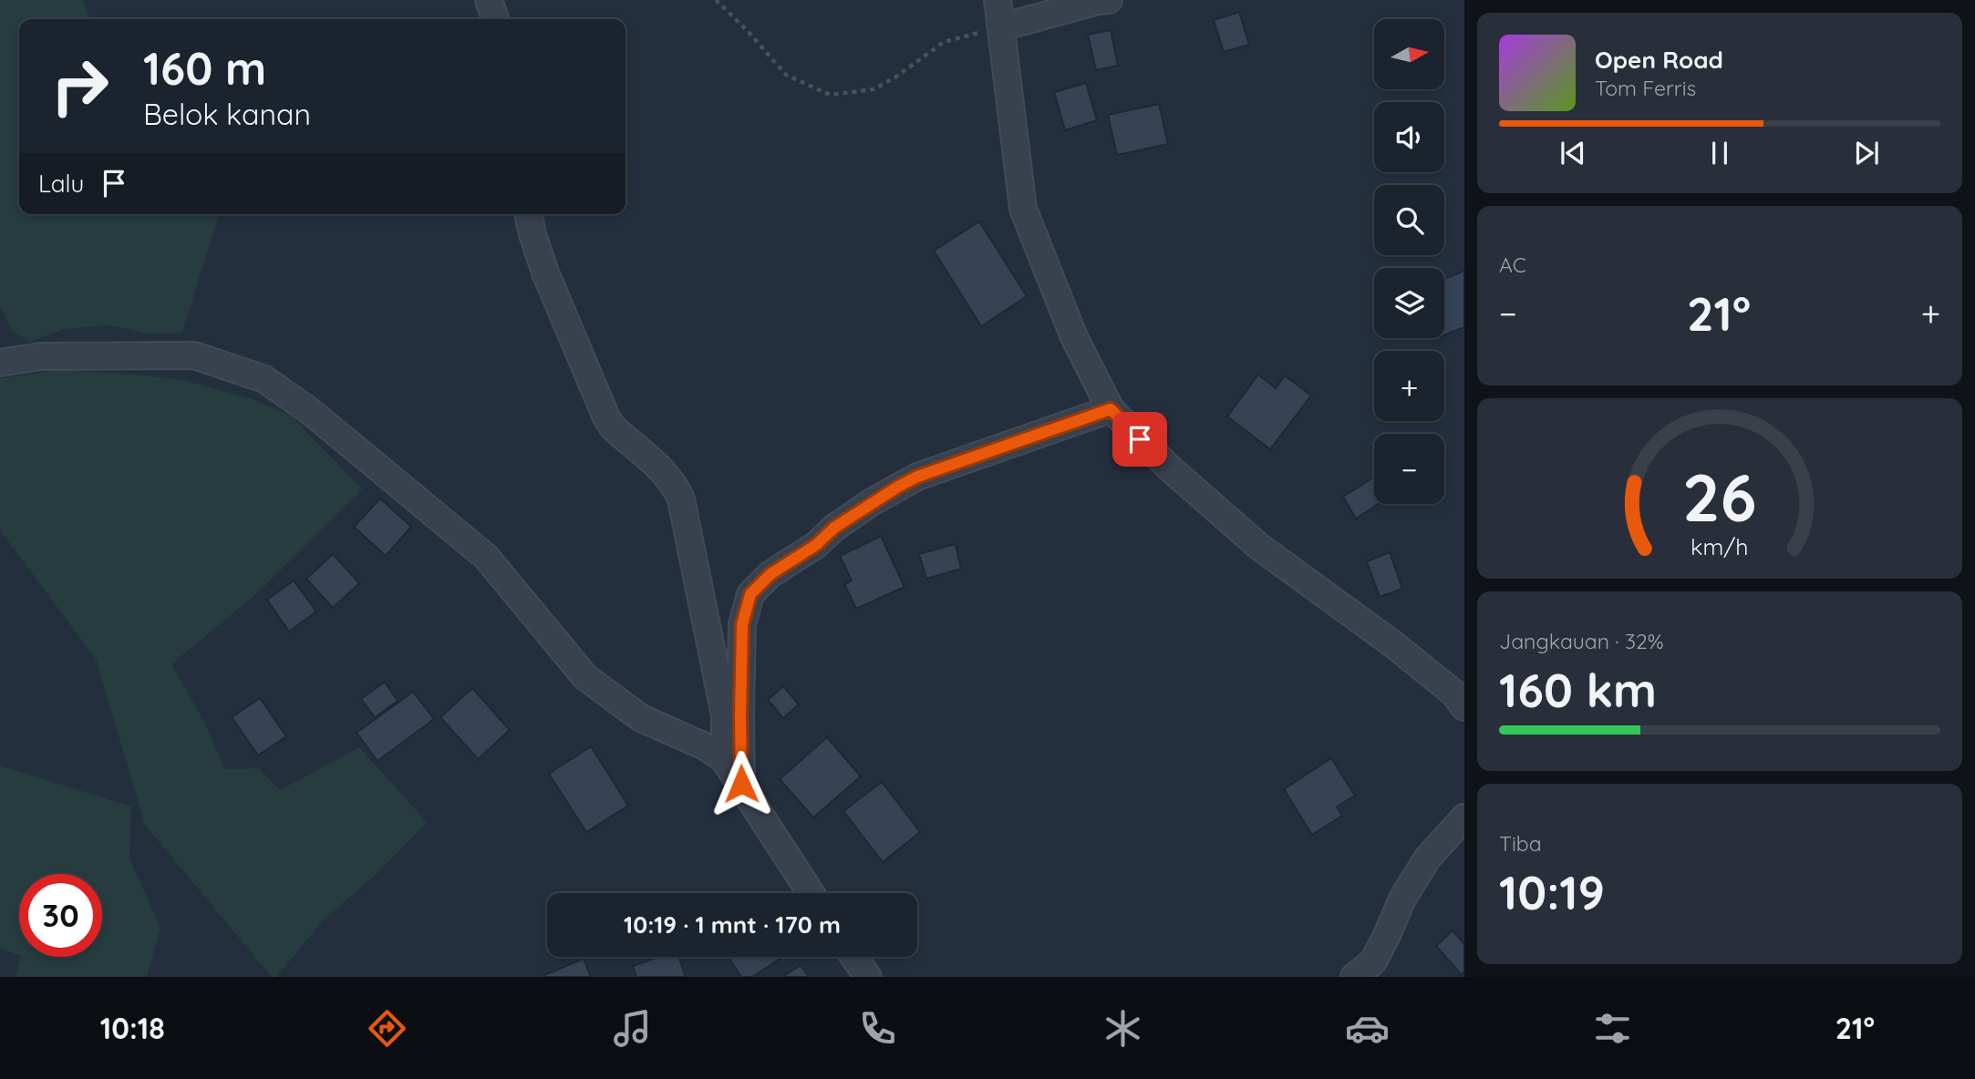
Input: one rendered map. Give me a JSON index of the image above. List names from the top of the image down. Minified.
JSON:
{"north":"right","page":{"map_buttons":["+","−"],"turn":["160 m","Belok kanan"],"song":["Open Road","Tom Ferris"],"then":"Lalu","tile":["AC",["Jangkauan · 32%","160 km"],["Tiba","10:19"]],"heat":["−","21°","+"],"limit":"30","trip":"10:19 · 1 mnt · 170 m","tabs":["10:18","21°"],"gauge":["26","km/h"]}}
